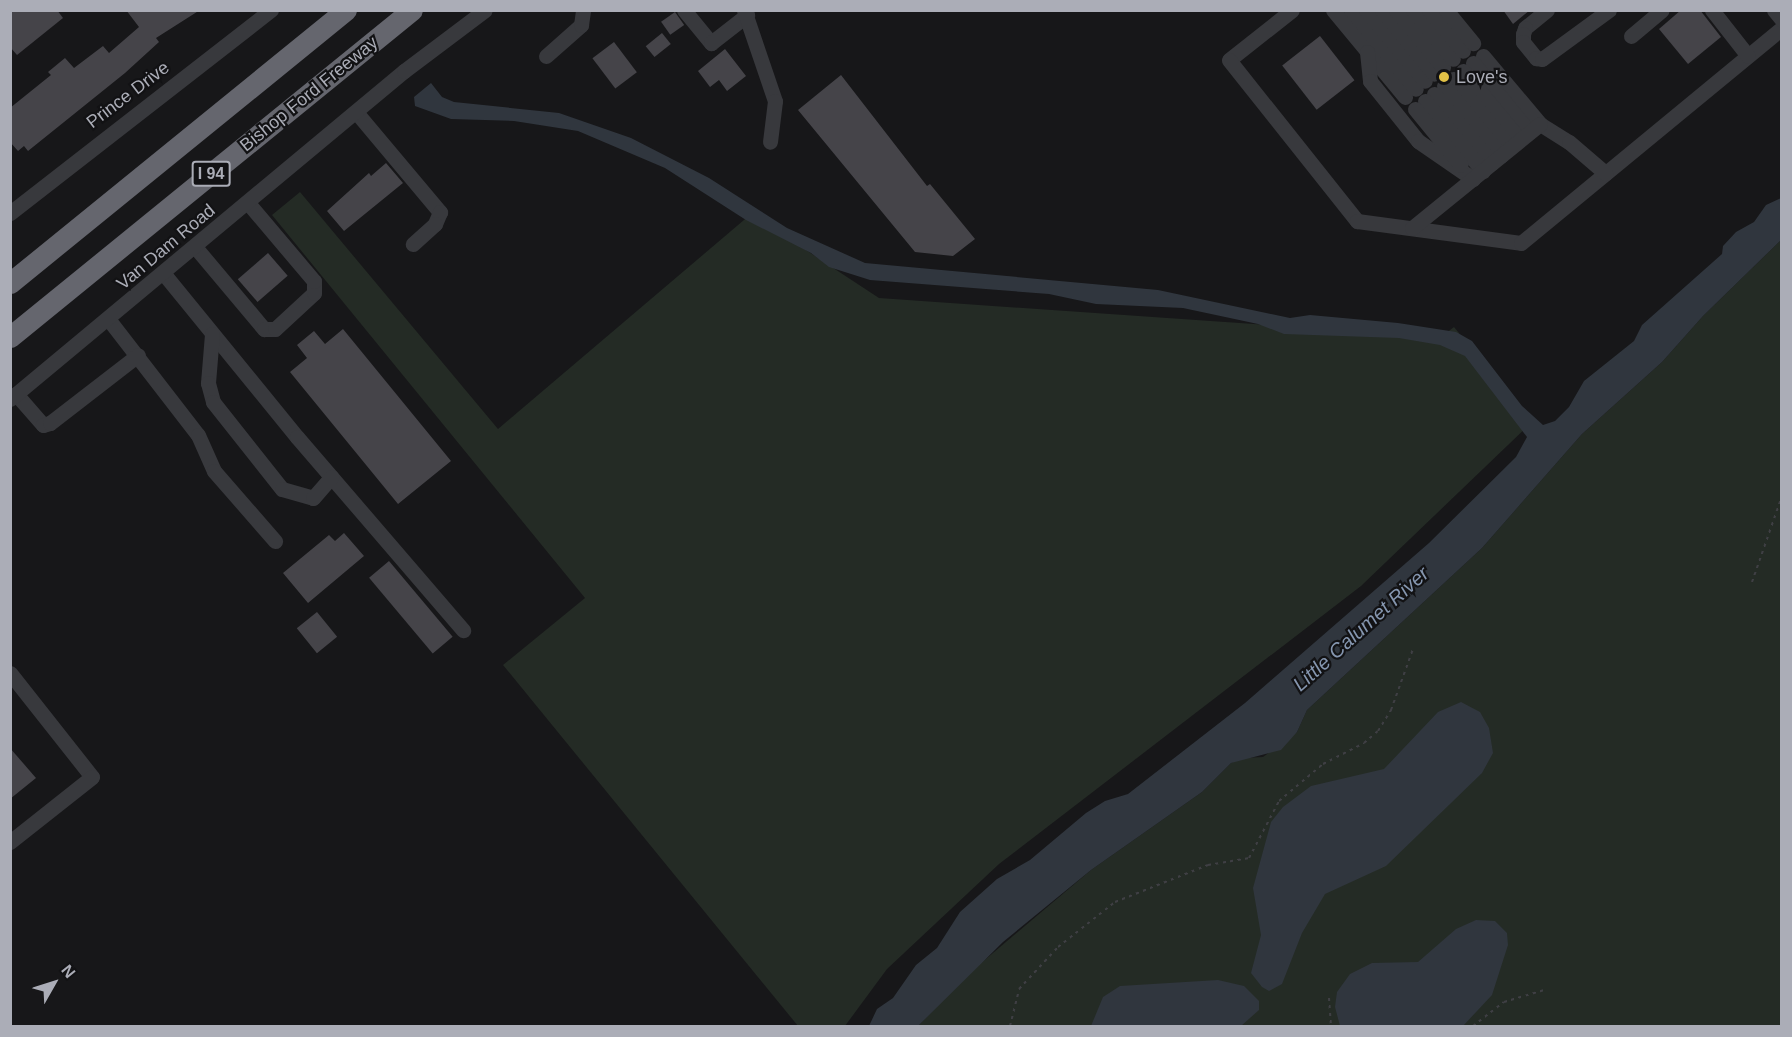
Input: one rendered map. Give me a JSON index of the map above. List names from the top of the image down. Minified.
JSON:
{"streets":{"highway":["Bishop Ford Freeway","I 94"],"street":["Prince Drive","Van Dam Road"]},"water":["Little Calumet River"],"places":["Love's"],"north":"top right"}
